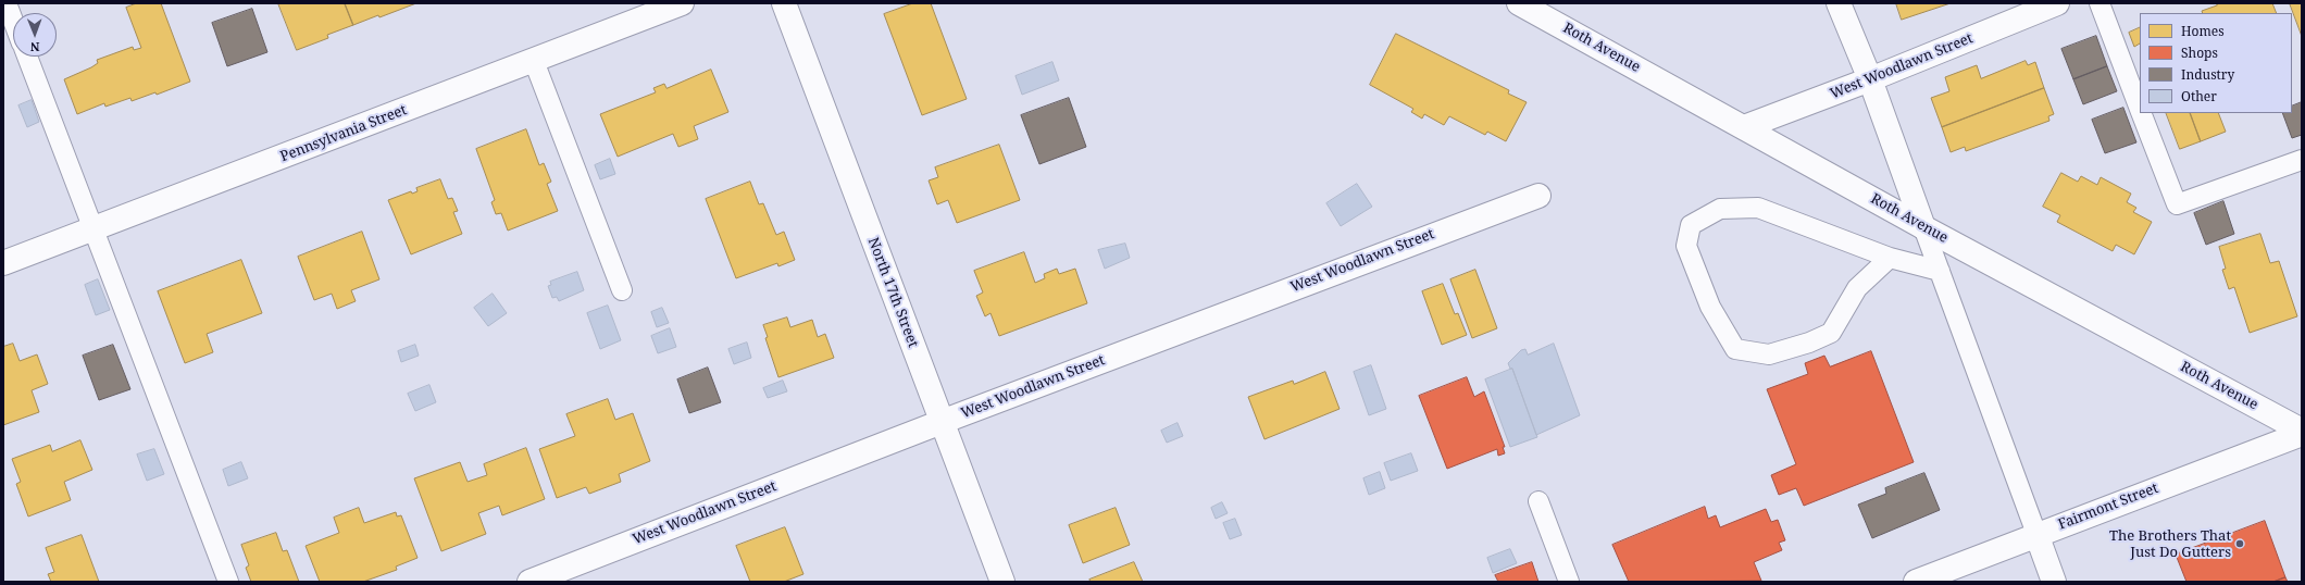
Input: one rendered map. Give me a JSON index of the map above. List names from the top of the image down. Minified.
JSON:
{"streets":{"street":["Roth Avenue","West Woodlawn Street","Pennsylvania Street","North 17th Street","Fairmont Street"]},"crossings":[["Roth Avenue","West Woodlawn Street"],["West Woodlawn Street","North 17th Street"]],"places":["The Brothers That Just Do Gutters"],"legend":["Homes","Shops","Industry","Other"],"north":"bottom"}
